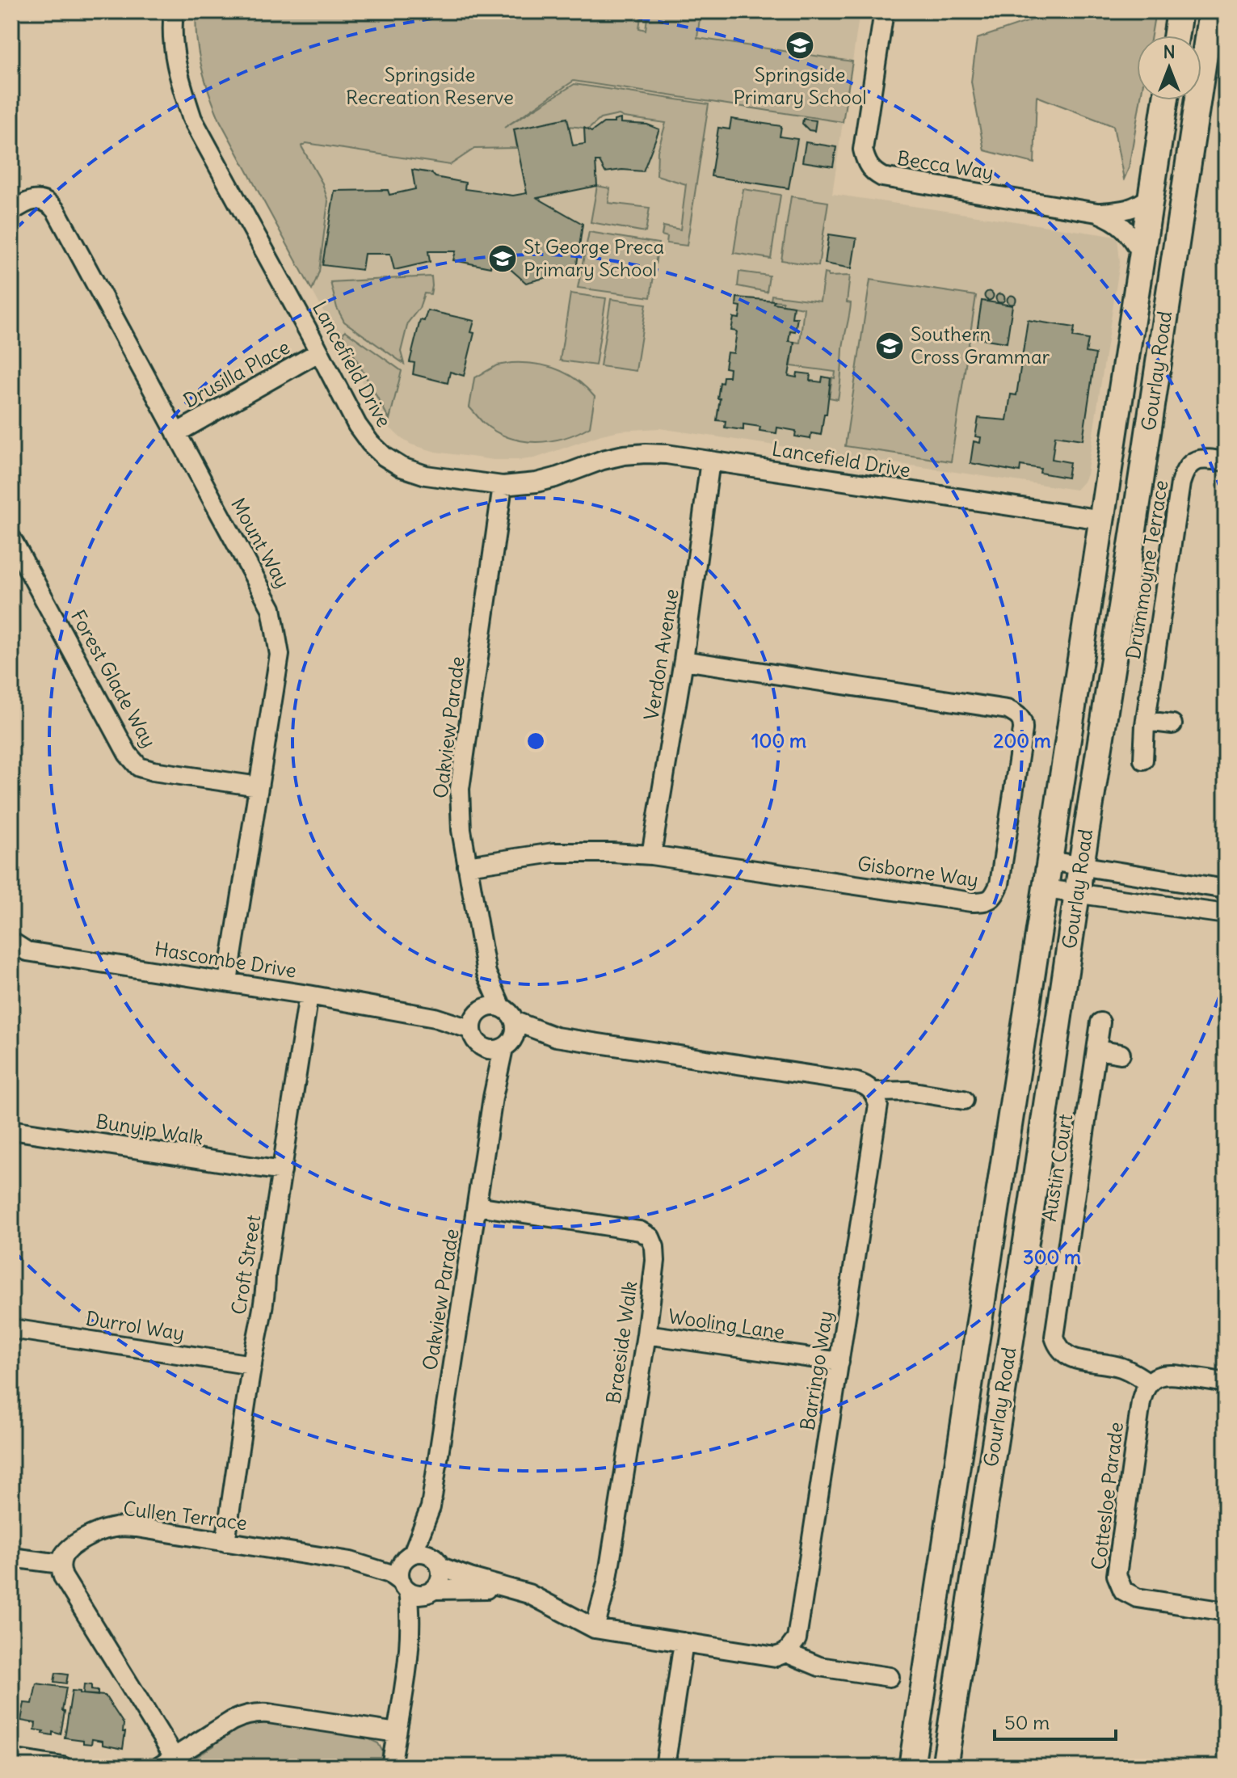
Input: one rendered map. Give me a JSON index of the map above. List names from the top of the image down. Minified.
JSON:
{"streets":{"main road":["Gourlay Road"],"street":["Becca Way","Lancefield Drive","Drusilla Place","Mount Way","Drummoyne Terrace","Verdon Avenue","Forest Glade Way","Oakview Parade","Gisborne Way","Hascombe Drive","Bunyip Walk","Austin Court","Croft Street","Wooling Lane","Durrol Way","Braeside Walk","Barringo Way","Cottesloe Parade","Cullen Terrace"]},"crossings":[["Becca Way","Gourlay Road"],["Lancefield Drive","Gourlay Road"],["Lancefield Drive","Drusilla Place"],["Lancefield Drive","Verdon Avenue"],["Lancefield Drive","Oakview Parade"],["Drusilla Place","Mount Way"],["Mount Way","Forest Glade Way"],["Mount Way","Hascombe Drive"],["Verdon Avenue","Gisborne Way"],["Oakview Parade","Gisborne Way"],["Oakview Parade","Hascombe Drive"],["Oakview Parade","Braeside Walk"],["Oakview Parade","Cullen Terrace"],["Hascombe Drive","Croft Street"],["Bunyip Walk","Croft Street"],["Austin Court","Cottesloe Parade"],["Croft Street","Durrol Way"],["Croft Street","Cullen Terrace"],["Wooling Lane","Braeside Walk"],["Wooling Lane","Barringo Way"]],"parks":["Springside Recreation Reserve"],"places":{"school or university":["Springside Primary School","St George Preca Primary School","Southern Cross Grammar"]},"scale_bar":"50 m","north":"top","rings":["100 m","200 m","300 m"]}
